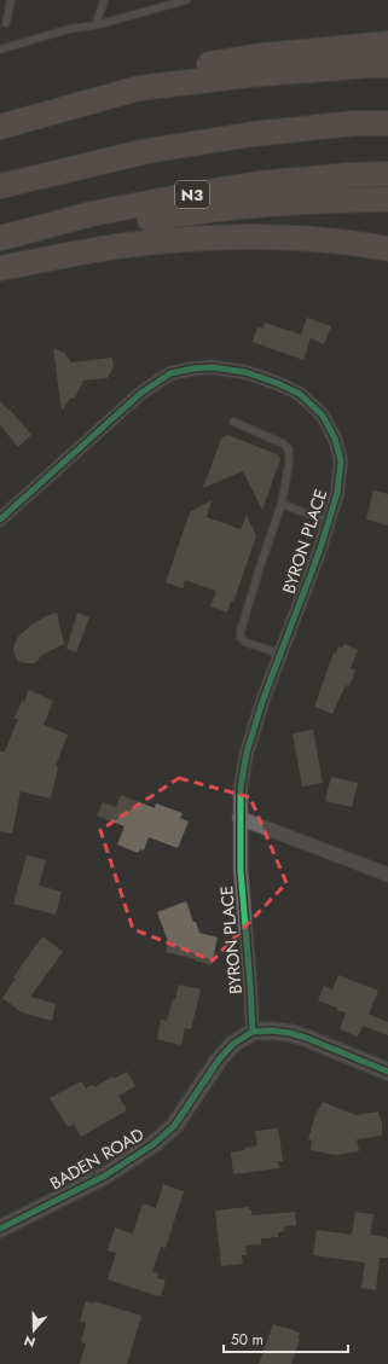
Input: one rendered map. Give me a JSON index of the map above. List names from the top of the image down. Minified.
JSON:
{"streets":{"highway":["N3"],"street":["BYRON PLACE","BADEN ROAD"]},"crossings":[["BYRON PLACE","BADEN ROAD"]],"scale_bar":"50 m","north":"bottom"}
